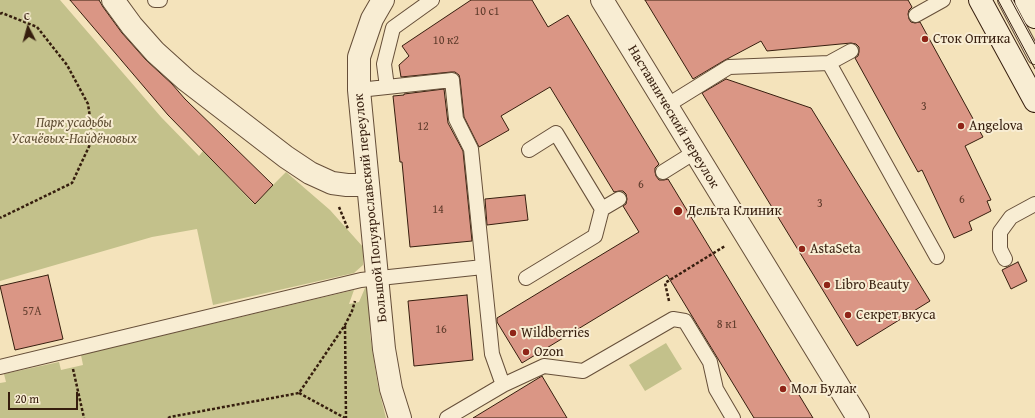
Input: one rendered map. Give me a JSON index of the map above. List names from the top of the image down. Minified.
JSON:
{"streets":{"street":["Наставнический переулок","Большой Полуярославский переулок"]},"parks":["Парк усадьбы Усачёвых-Найдёновых"],"places":["Сток Оптика","Angelova","Дельта Клиник","AstaSeta","Libro Beauty","Секрет вкуса","Wildberries","Ozon","Мол Булак"],"house_numbers":["10 с1","10 к2","3","12","6","6","3","14","57А","8 к1","16"],"scale_bar":"20 m","north":"top"}
